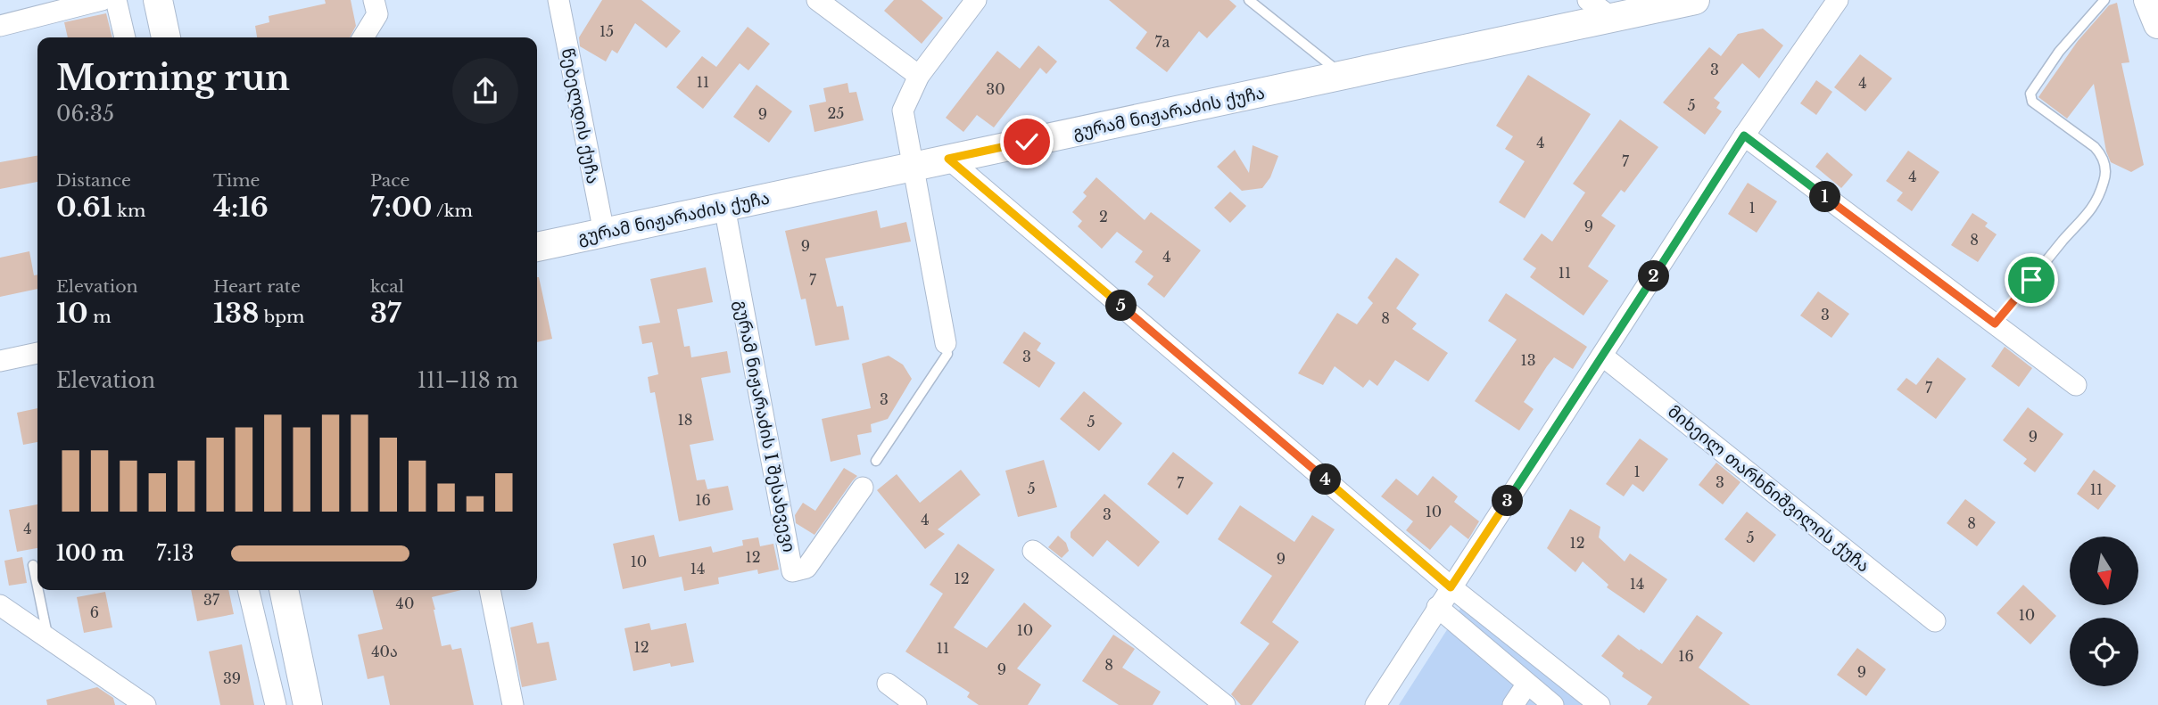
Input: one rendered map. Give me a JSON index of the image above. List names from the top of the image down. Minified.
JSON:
{"streets":{"street":["გურამ ნიჟარაძის ქუჩა","წებელდის ქუჩა","გურამ ნიჟარაძის I შესახვევი","მიხეილ თარხნიშვილის ქუჩა"]},"crossings":[["გურამ ნიჟარაძის ქუჩა","წებელდის ქუჩა"],["გურამ ნიჟარაძის ქუჩა","გურამ ნიჟარაძის I შესახვევი"]],"house_numbers":["15","7a","3","11","4","30","5","25","9","4","7","4","1","2","9","8","9","4","11","7","3","8","3","13","7","3","18","5","9","1","3","7","5","11","16","10","3","4","8","4","5","12","12","9","10","14","12","14","37","40","6","10","10","12","11","40ა","16","8","9","9","39"],"north":"bottom","page":{"heading":["Morning run","06:35"],"stats":[["Distance","0.61 km"],["Time","4:16"],["Pace","7:00 /km"],["Elevation","10 m"],["Heart rate","138 bpm"],["kcal","37"]],"pins":["1","2","5","4","3"],"chart":["Elevation","111–118 m"],"list":[{"name":"100 m","note":"7:13"}]}}
